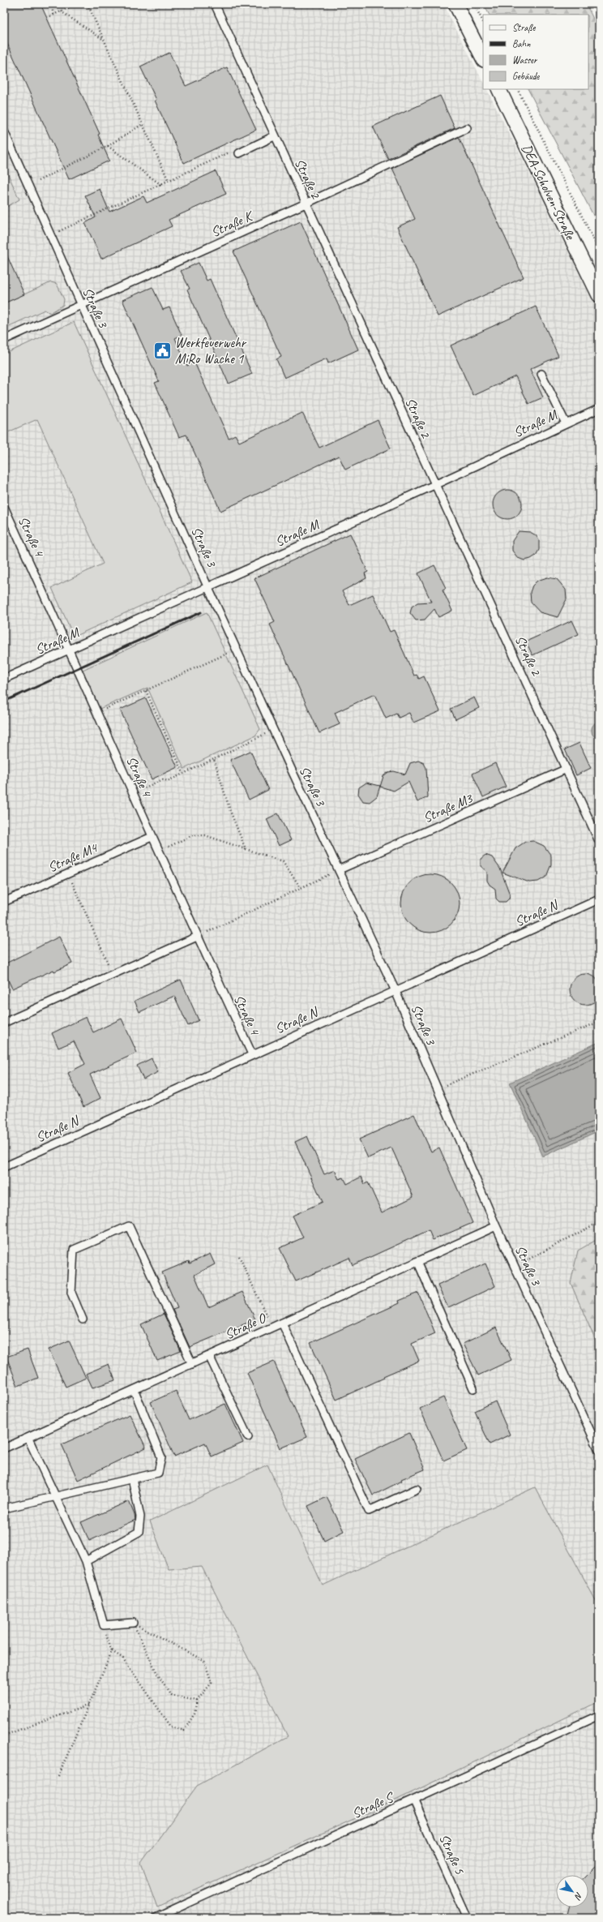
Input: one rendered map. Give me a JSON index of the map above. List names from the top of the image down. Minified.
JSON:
{"streets":{"street":["DEA-Scholven-Straße"],"lane":["Straße 2","Straße K","Straße 3","Straße M","Straße 4","Straße M3","Straße M4","Straße N","Straße O","Straße S","Straße 5"]},"crossings":[["Straße 2","Straße K"],["Straße 2","Straße M"],["Straße 2","Straße M3"],["Straße K","Straße 3"],["Straße 3","Straße M"],["Straße 3","Straße M3"],["Straße 3","Straße N"],["Straße 3","Straße O"],["Straße M","Straße 4"],["Straße 4","Straße M4"],["Straße 4","Straße N"],["Straße S","Straße 5"]],"places":{"public building":["Werkfeuerwehr MiRo Wache 1"]},"legend":["Straße","Bahn","Wasser","Gebäude"],"north":"bottom right"}
